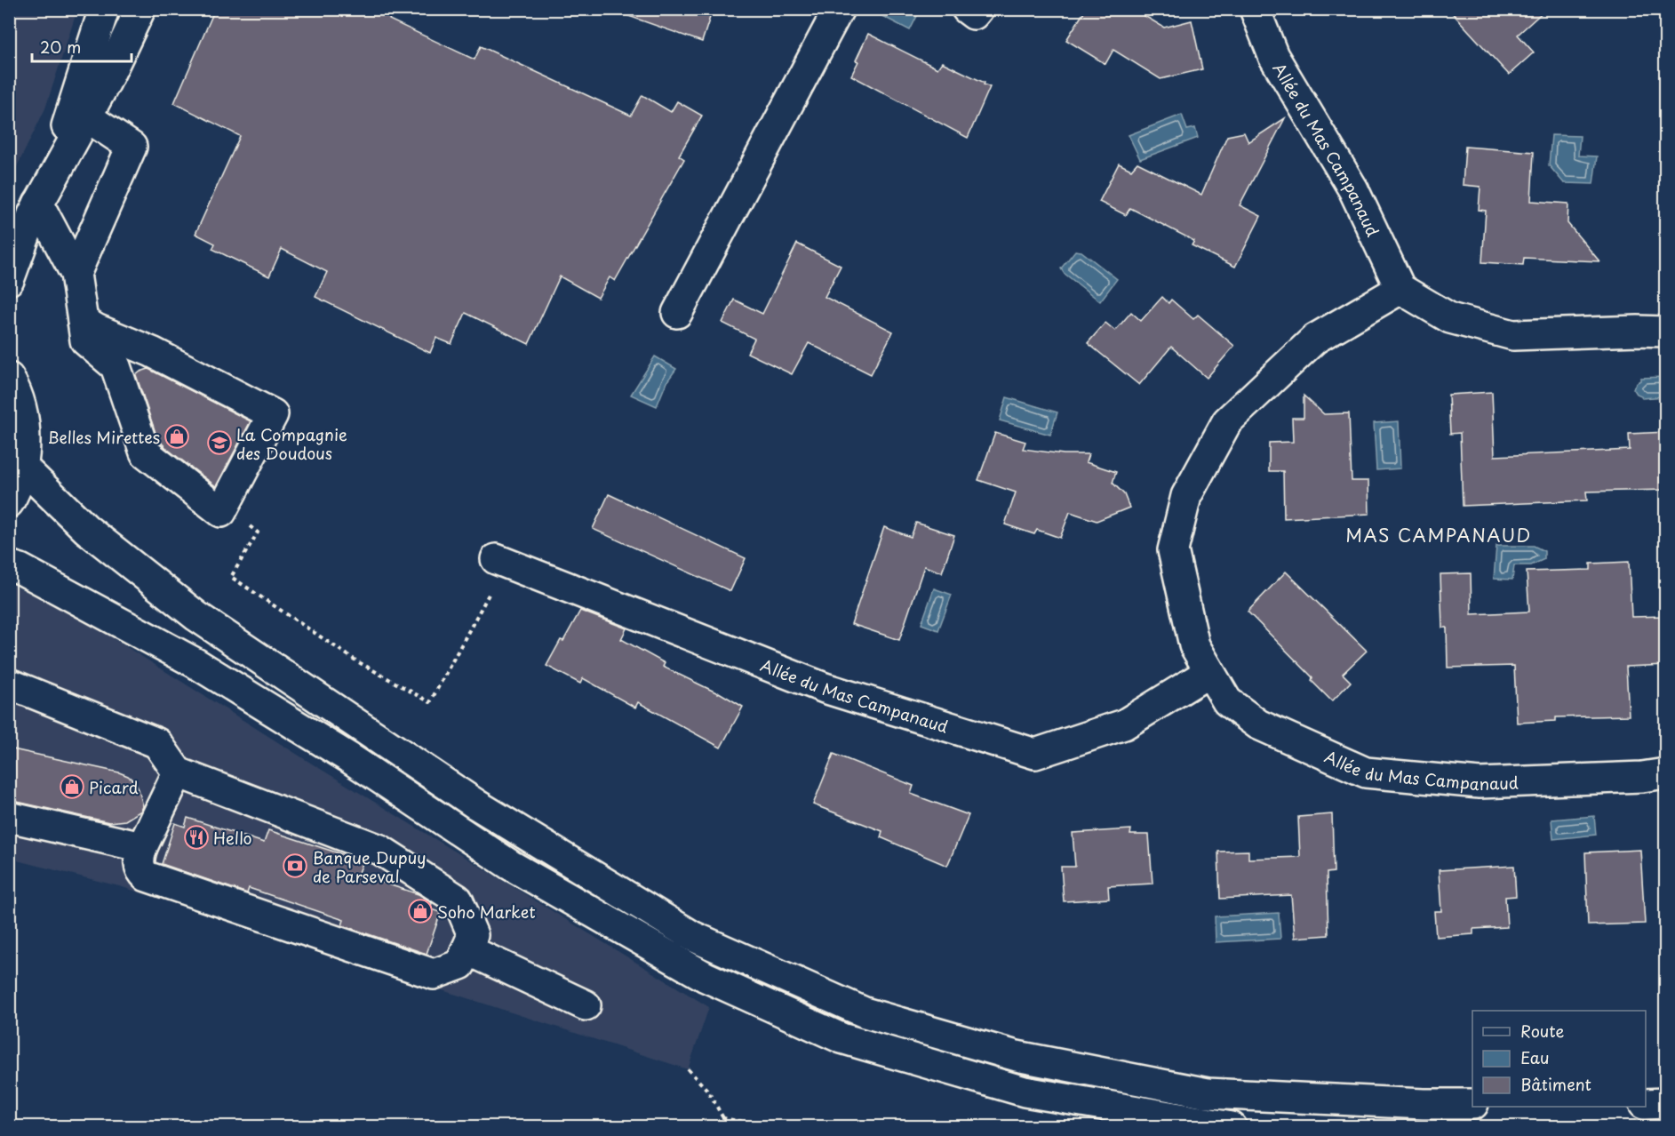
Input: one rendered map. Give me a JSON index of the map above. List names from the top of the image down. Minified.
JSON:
{"streets":{"main road":["Allée du Mas Campanaud"]},"districts":["MAS CAMPANAUD"],"places":{"shop":["Belles Mirettes","Picard","Soho Market"],"school or university":["La Compagnie des Doudous"],"restaurant":["Hello"],"bank":["Banque Dupuy de Parseval"]},"legend":["Route","Eau","Bâtiment"],"scale_bar":"20 m"}
